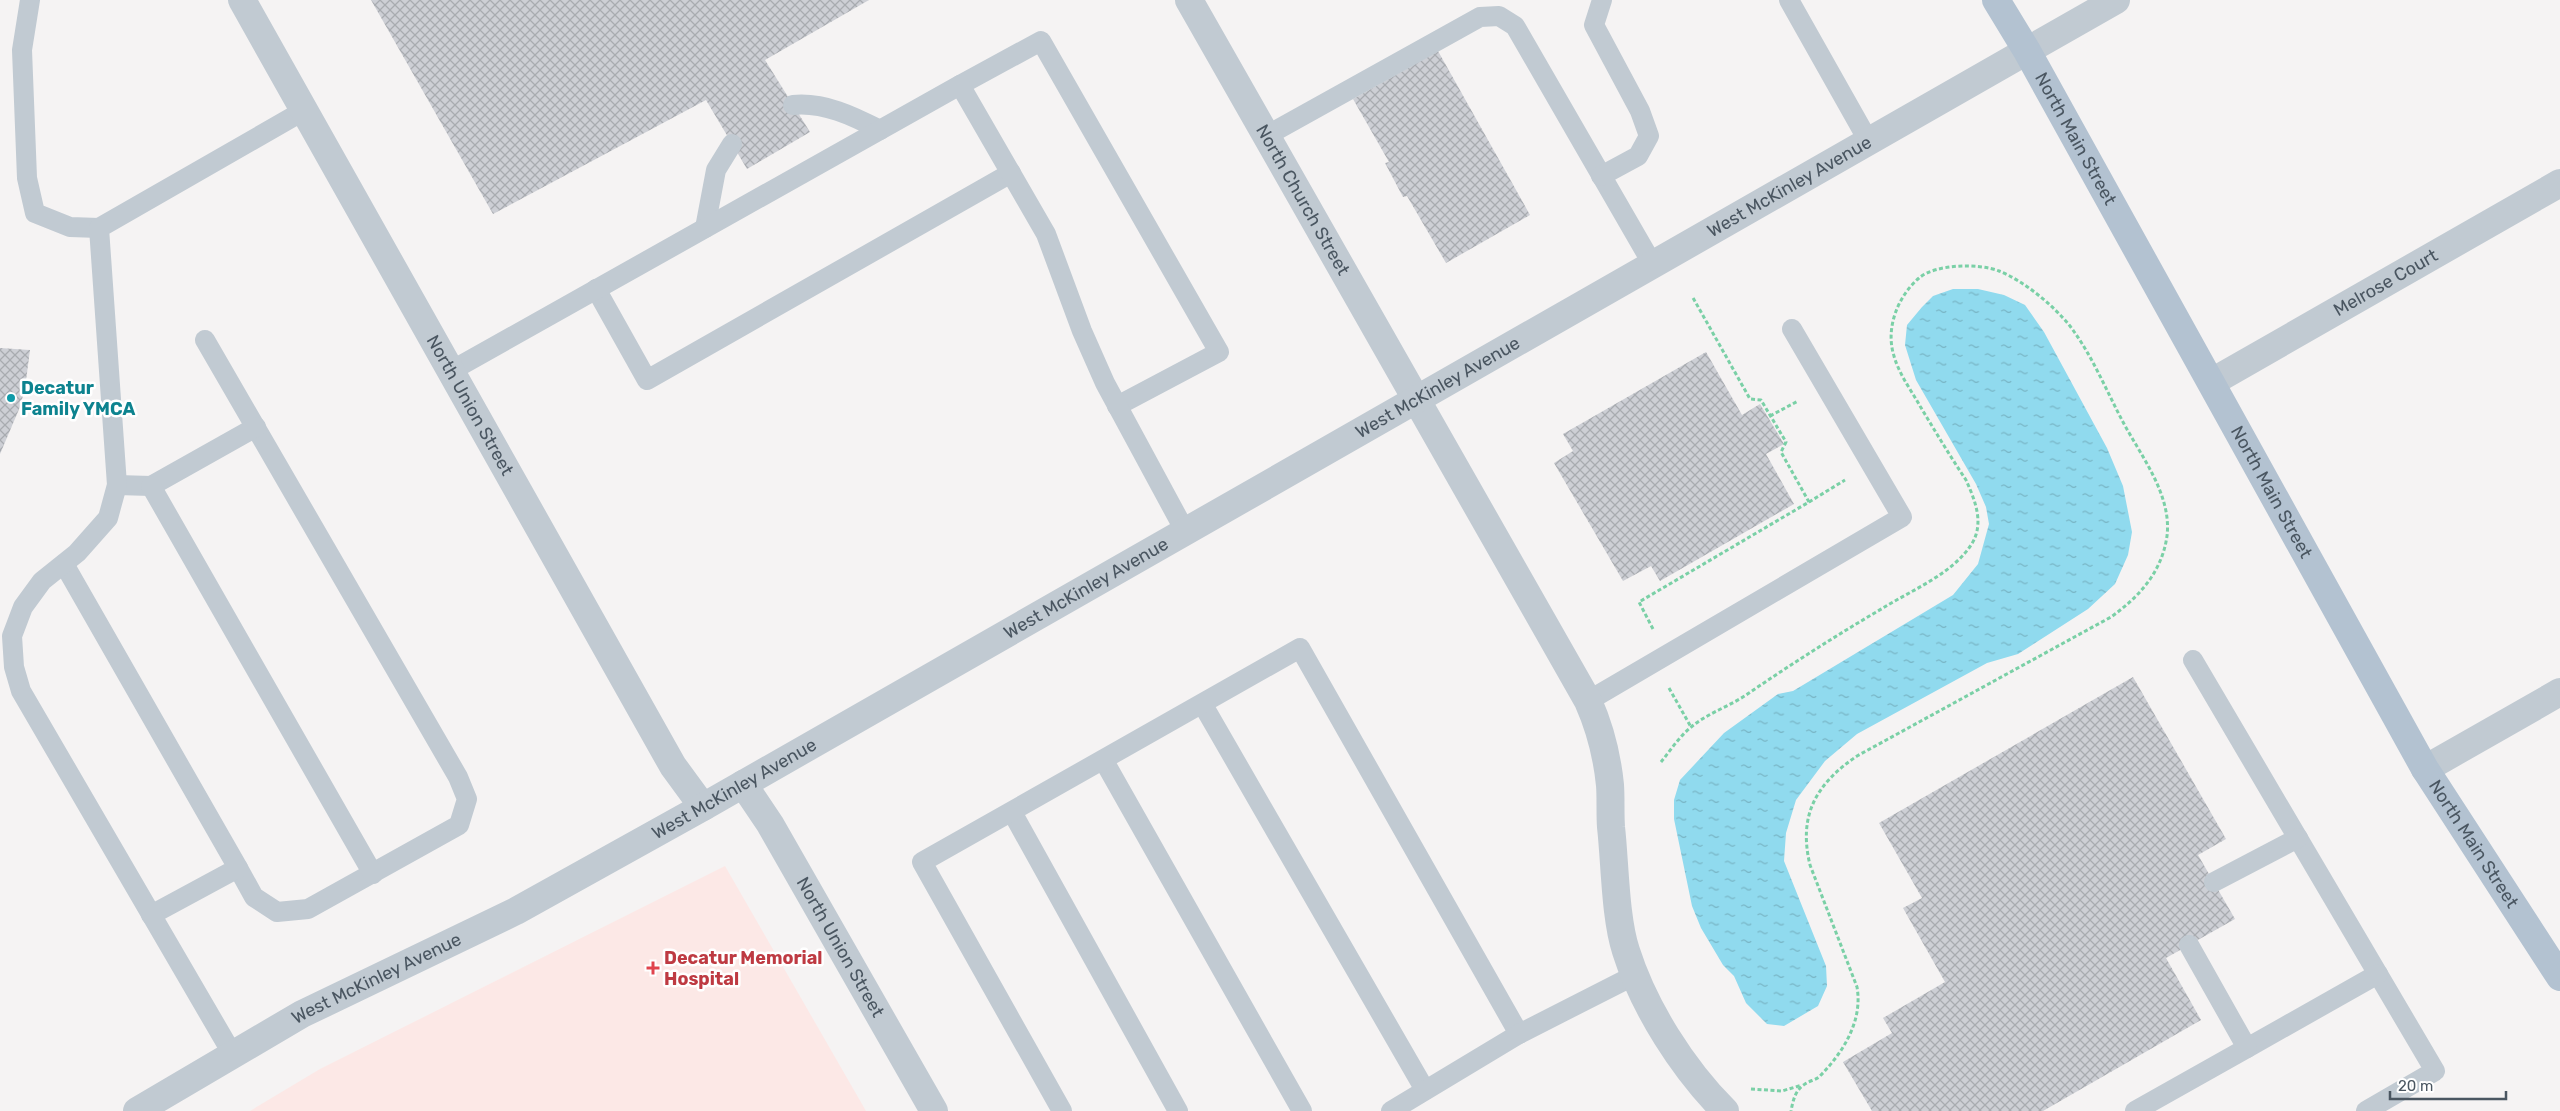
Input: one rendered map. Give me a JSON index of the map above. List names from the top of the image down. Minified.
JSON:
{"streets":{"main road":["North Main Street"],"street":["West McKinley Avenue","North Church Street","Melrose Court","North Union Street"]},"crossings":[["North Main Street","West McKinley Avenue"],["North Main Street","Melrose Court"],["West McKinley Avenue","North Church Street"],["West McKinley Avenue","North Union Street"]],"places":{"other":["Decatur Family YMCA"],"health":["Decatur Memorial Hospital"]},"scale_bar":"20 m"}
